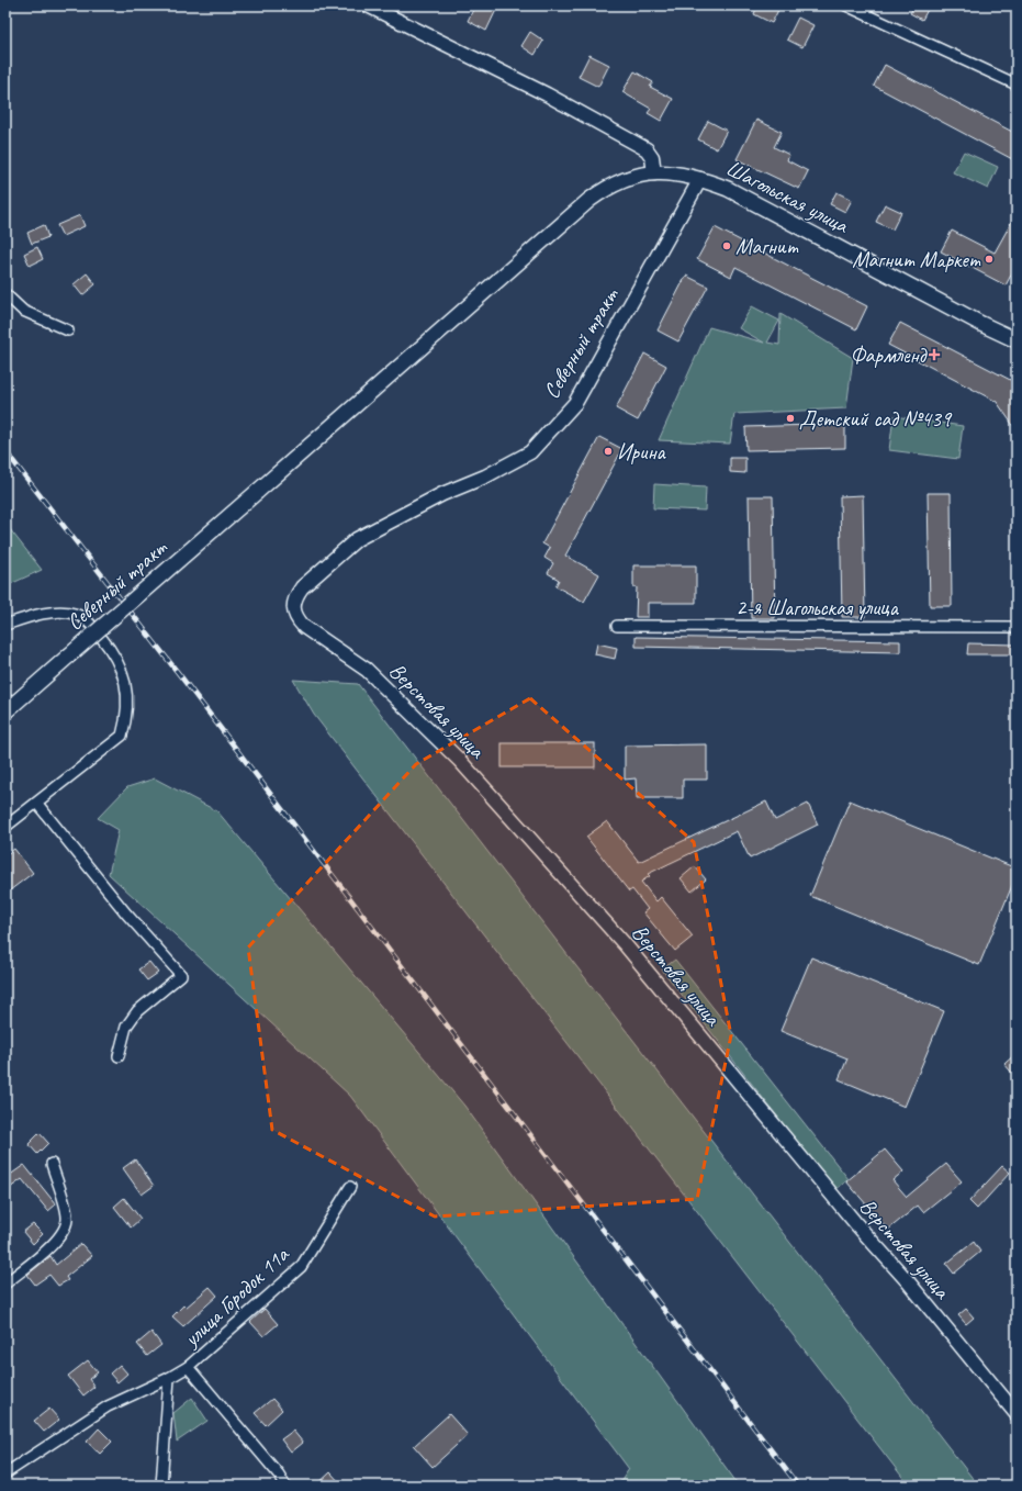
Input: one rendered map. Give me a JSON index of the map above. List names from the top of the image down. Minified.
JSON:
{"streets":{"main road":["Шагольская улица","Северный тракт"],"street":["2-я Шагольская улица","Верстовая улица","улица Городок 11а"]},"crossings":[["Шагольская улица","Северный тракт"],["Северный тракт","Верстовая улица"]],"places":{"other":["Магнит","Магнит Маркет","Детский сад №439","Ирина"],"health":["Фармленд"]}}
